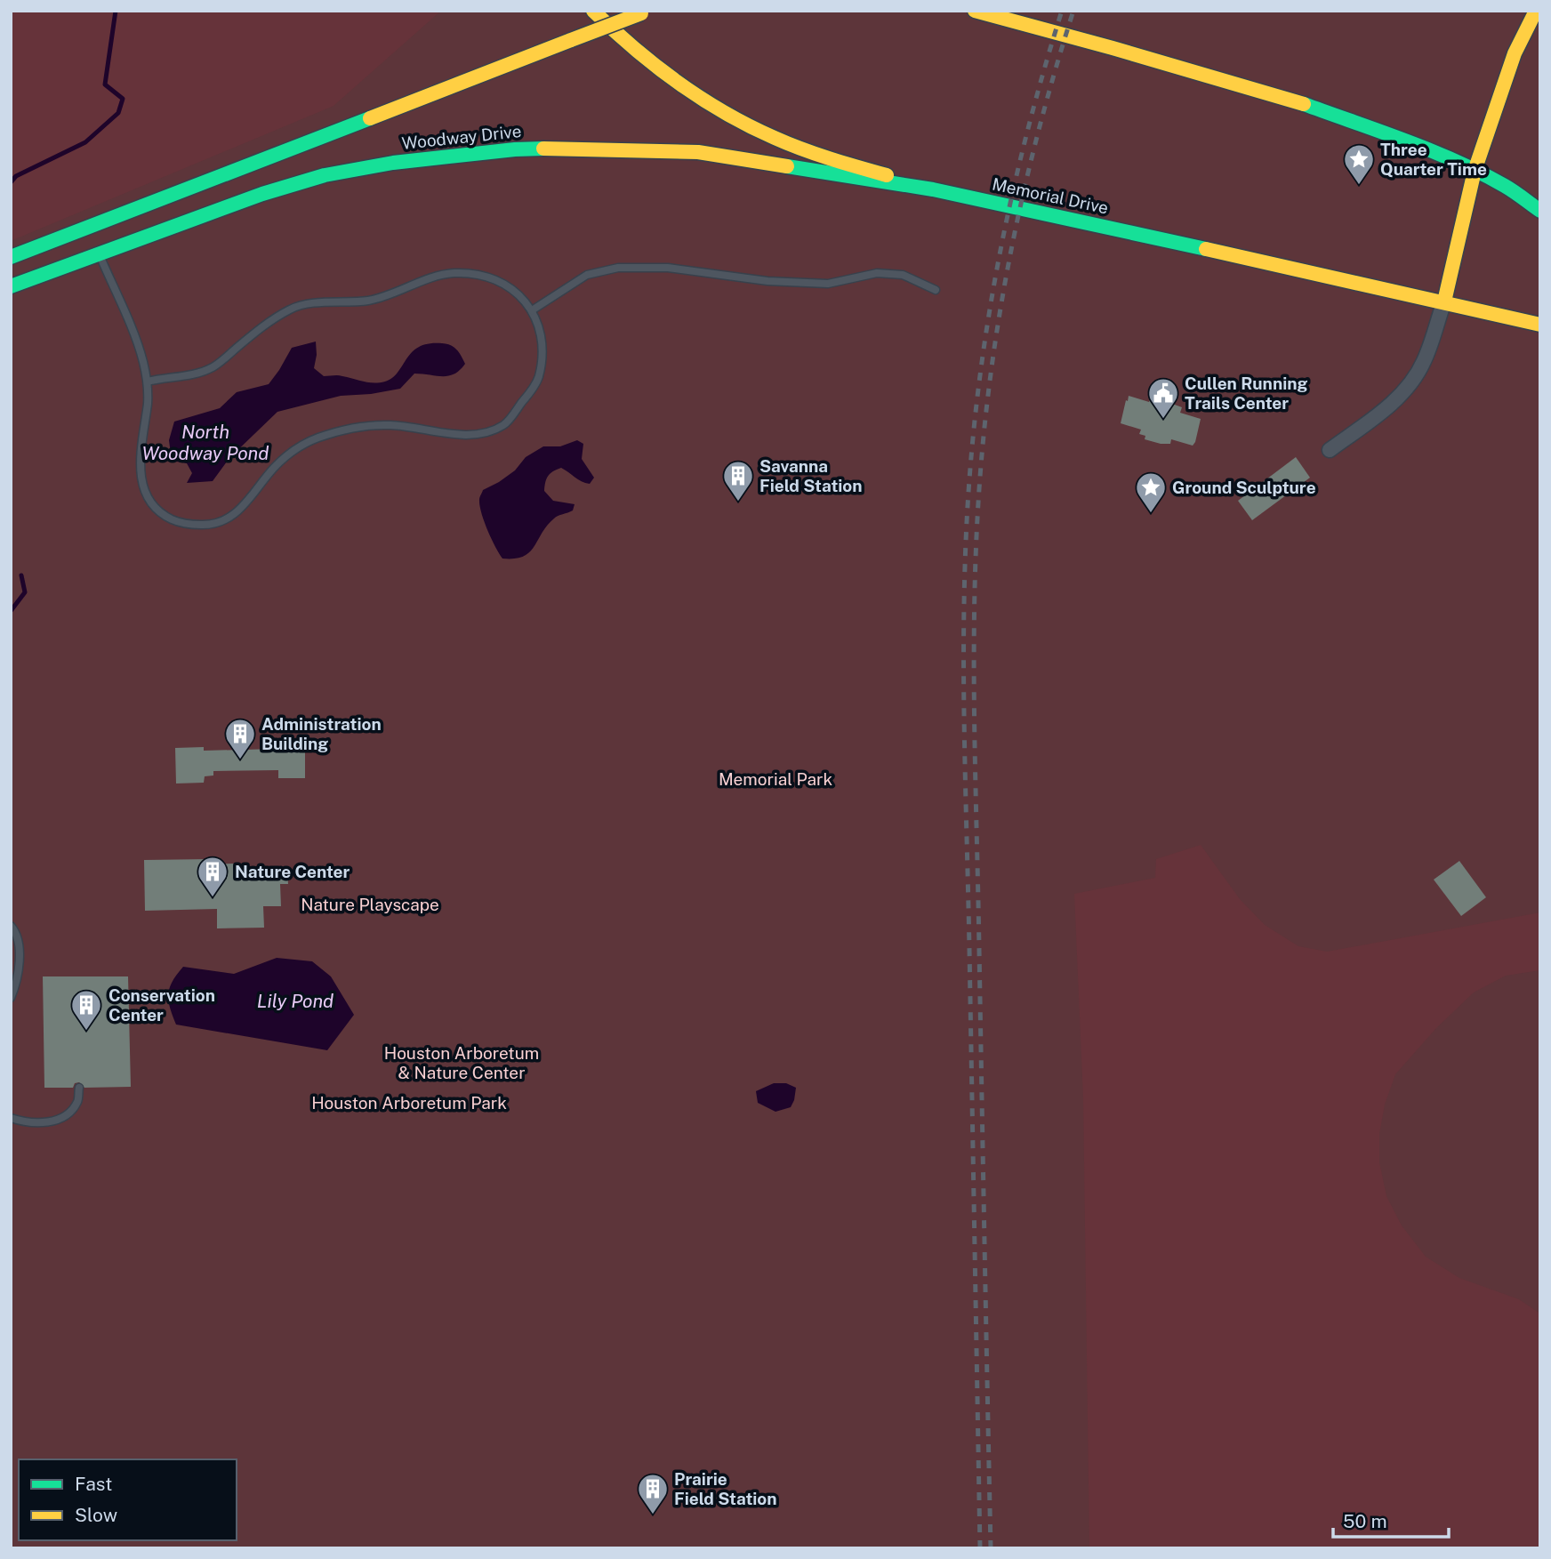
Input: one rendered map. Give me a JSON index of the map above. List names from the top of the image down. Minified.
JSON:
{"streets":{"main road":["Woodway Drive","Memorial Drive"]},"crossings":[["Woodway Drive","Memorial Drive"]],"water":["North Woodway Pond","Lily Pond"],"parks":["Memorial Park","Nature Playscape","Houston Arboretum & Nature Center","Houston Arboretum Park"],"places":{"place":["Three Quarter Time","Ground Sculpture"],"public building":["Cullen Running Trails Center"],"building":["Savanna Field Station","Administration Building","Nature Center","Conservation Center","Prairie Field Station"]},"legend":["Fast","Slow"],"scale_bar":"50 m"}
